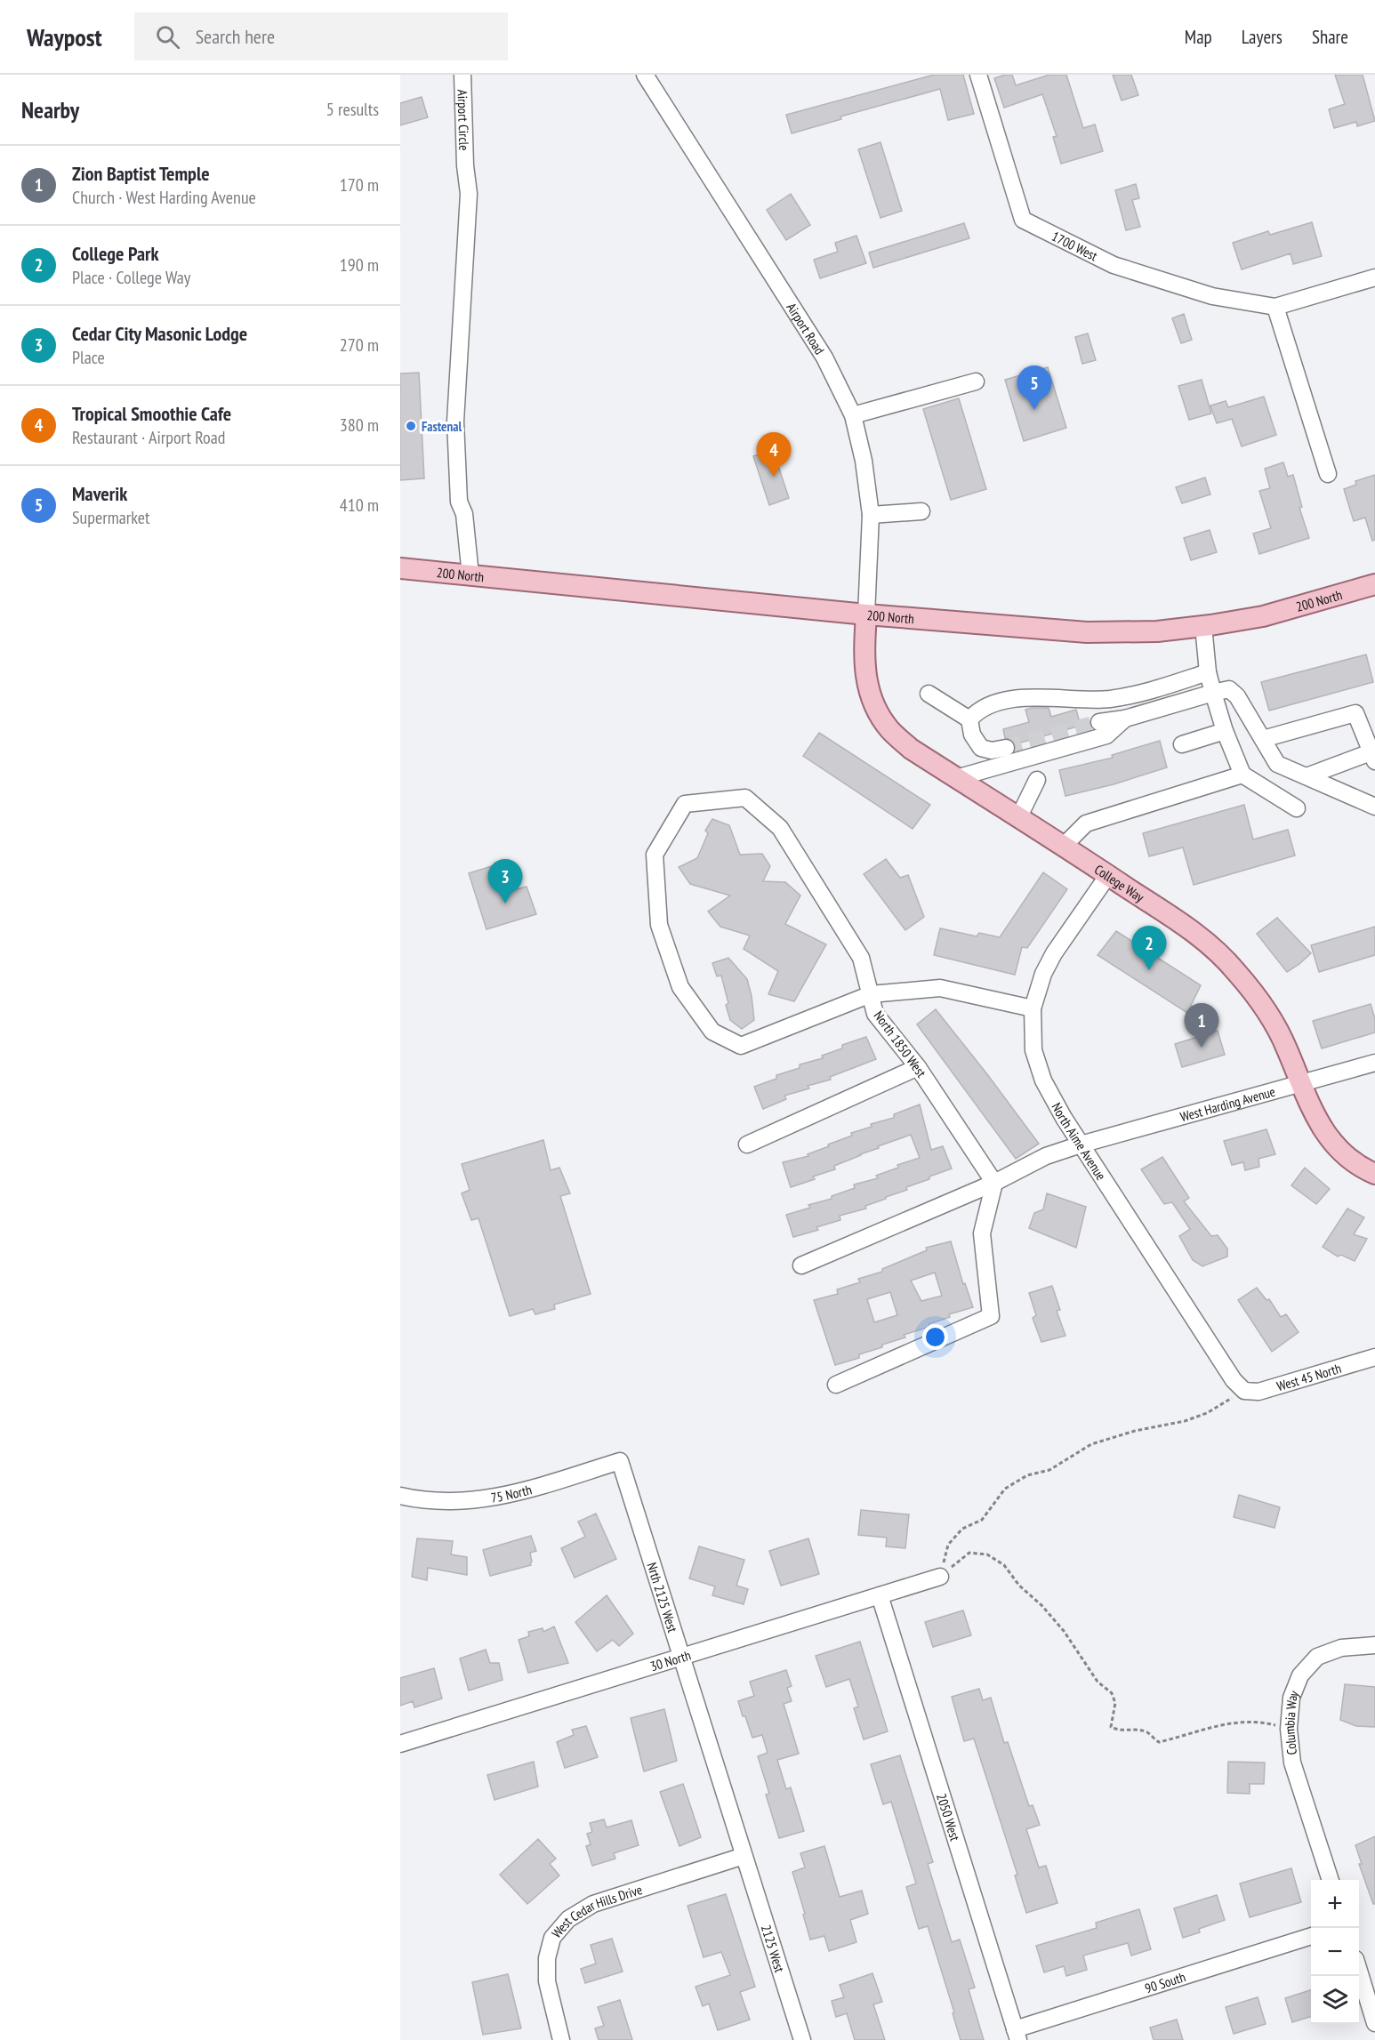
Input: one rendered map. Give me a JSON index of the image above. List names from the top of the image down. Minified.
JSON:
{"streets":{"main road":["200 North","College Way"],"street":["Airport Circle","1700 West","Airport Road","North 1850 West","West Harding Avenue","North Aime Avenue","West 45 North","75 North","Nrth 2125 West","30 North","Columbia Way","2050 West","West Cedar Hills Drive","2125 West","90 South"]},"crossings":[["Airport Circle","200 North"],["Airport Road","200 North"],["Airport Road","College Way"],["200 North","College Way"],["College Way","West Harding Avenue"],["College Way","North Aime Avenue"],["North 1850 West","West Harding Avenue"],["West Harding Avenue","North Aime Avenue"],["North Aime Avenue","West 45 North"],["75 North","Nrth 2125 West"],["Nrth 2125 West","30 North"],["Nrth 2125 West","West Cedar Hills Drive"],["Nrth 2125 West","2125 West"],["30 North","2050 West"],["2050 West","90 South"],["West Cedar Hills Drive","2125 West"]],"places":["Fastenal"],"page":{"header":"Waypost","search":"Search here","nav":["Map","Layers","Share"],"heading":["Nearby","5 results"],"list":[{"mark":"1","name":"Zion Baptist Temple","note":"Church · West Harding Avenue","value":"170 m"},{"mark":"2","name":"College Park","note":"Place · College Way","value":"190 m"},{"mark":"3","name":"Cedar City Masonic Lodge","note":"Place","value":"270 m"},{"mark":"4","name":"Tropical Smoothie Cafe","note":"Restaurant · Airport Road","value":"380 m"},{"mark":"5","name":"Maverik","note":"Supermarket","value":"410 m"}],"pins":["5","4","3","2","1"],"map_buttons":["+","−"]}}
